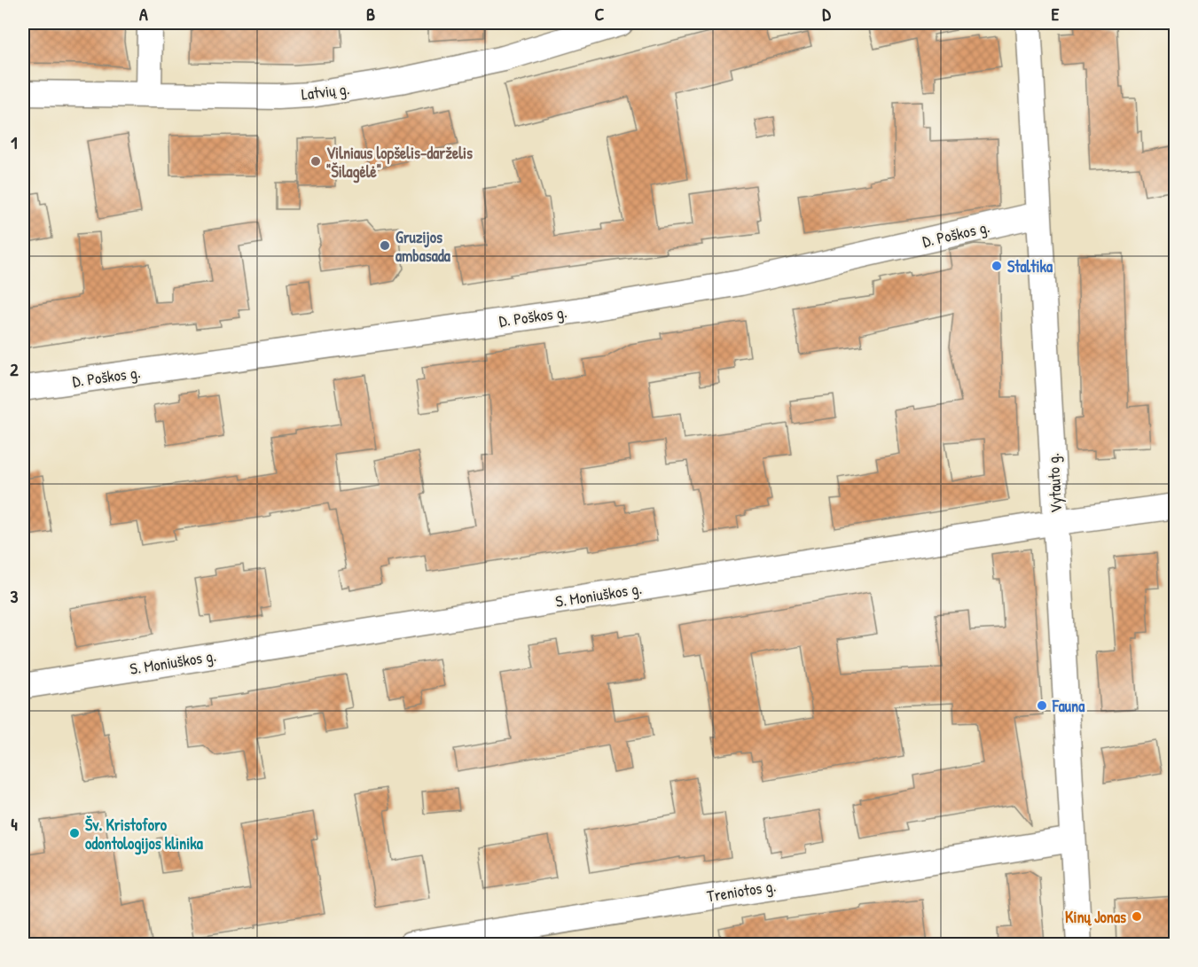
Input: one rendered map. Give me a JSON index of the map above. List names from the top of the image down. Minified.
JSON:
{"streets":{"street":["Latvių g.","D. Poškos g.","Vytauto g.","S. Moniuškos g.","Treniotos g."]},"crossings":[["D. Poškos g.","Vytauto g."],["Vytauto g.","S. Moniuškos g."],["Vytauto g.","Treniotos g."]],"places":["Vilniaus lopšelis-darželis \"Šilagėlė\"","Gruzijos ambasada","Staltika","Fauna","Šv. Kristoforo odontologijos klinika","Kinų Jonas"],"grid":{"columns":["A","B","C","D","E"],"rows":["1","2","3","4"]}}
